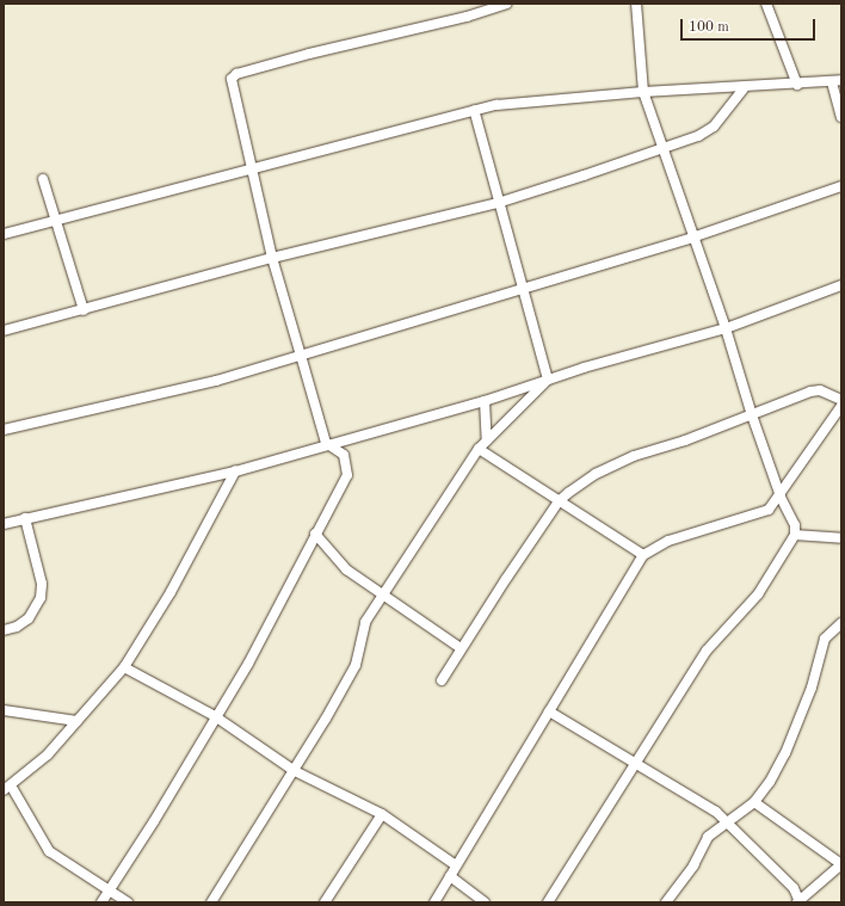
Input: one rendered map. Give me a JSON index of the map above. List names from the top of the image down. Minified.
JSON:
{"scale_bar":"100 m"}
